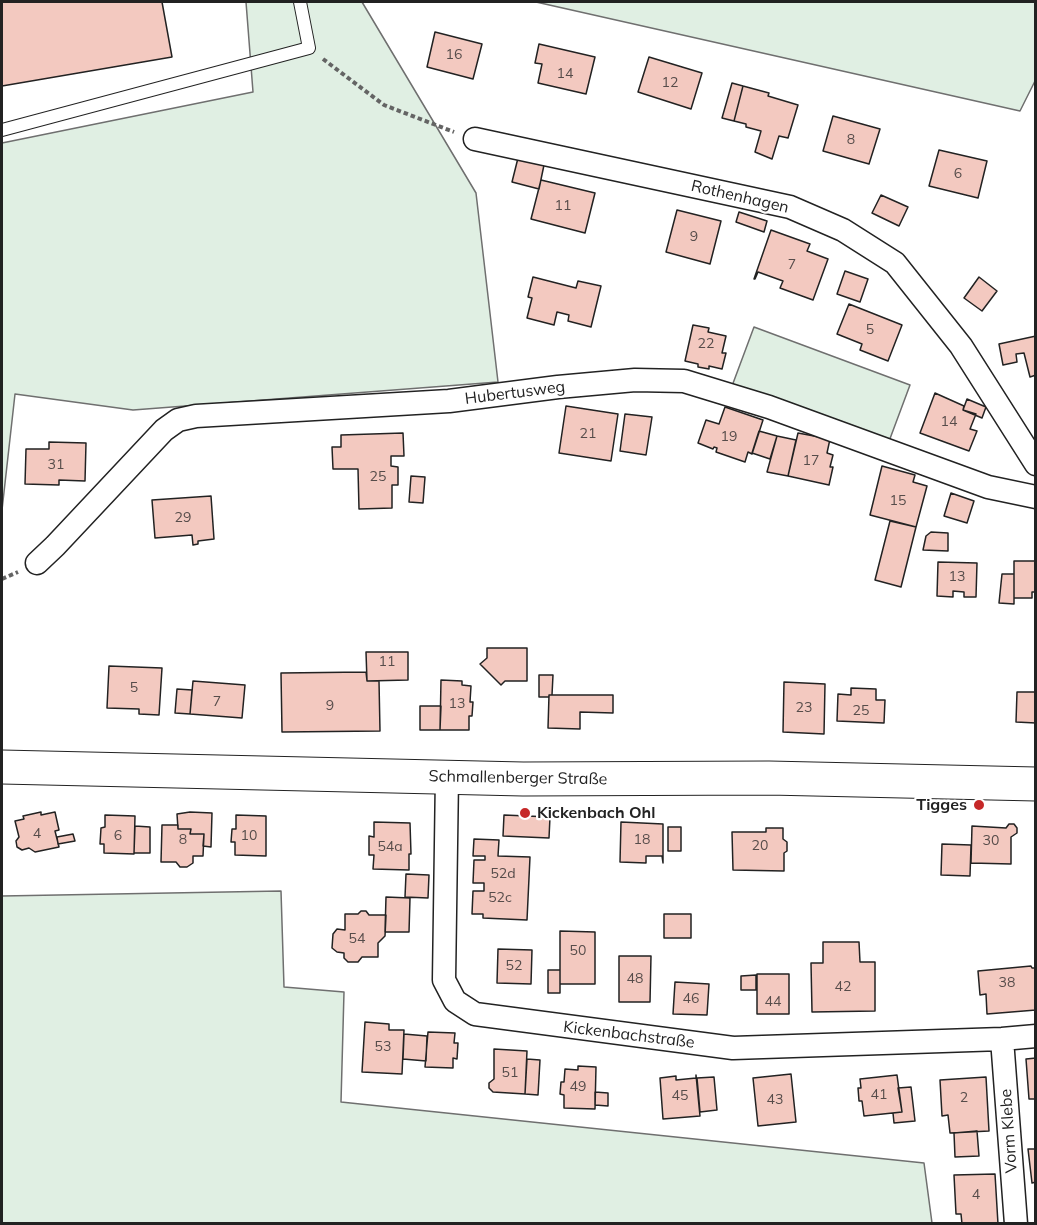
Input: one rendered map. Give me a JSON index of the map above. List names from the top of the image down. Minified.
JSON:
{"streets":{"main road":["Schmallenberger Straße"],"street":["Rothenhagen","Hubertusweg","Kickenbachstraße","Vorm Klebe"]},"crossings":[["Schmallenberger Straße","Kickenbachstraße"],["Kickenbachstraße","Vorm Klebe"]],"places":["Tigges","Kickenbach Ohl"],"house_numbers":["16","14","12","8","6","11","9","7","5","22","14","21","19","17","31","25","15","29","13","11","5","7","13","9","23","25","4","6","10","8","18","30","20","54a","52d","52c","54","50","52","48","38","42","46","44","53","51","49","41","45","2","43","4"]}
